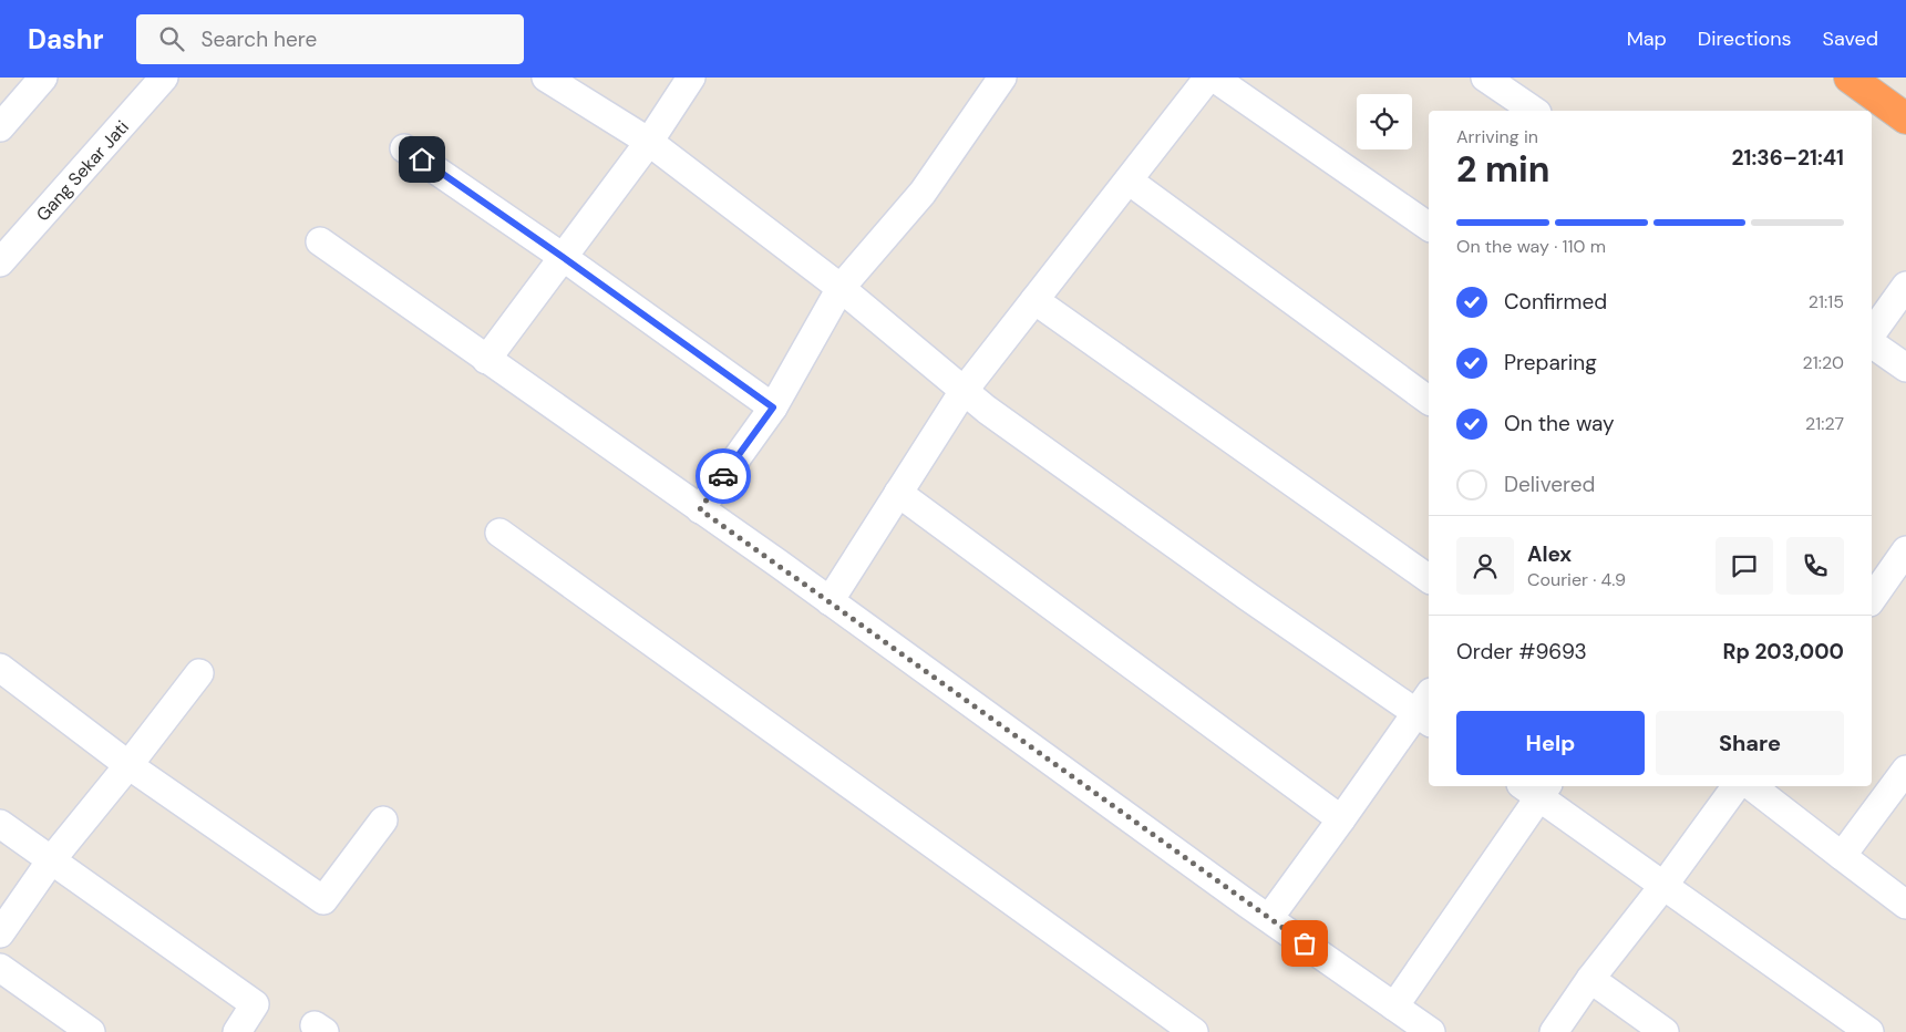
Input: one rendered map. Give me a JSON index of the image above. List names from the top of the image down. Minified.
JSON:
{"streets":{"street":["Gang Sekar Jati"]},"page":{"header":"Dashr","search":"Search here","nav":["Map","Directions","Saved"],"heading":["2 min","Arriving in","21:36–21:41"],"panel":["Alex","Courier · 4.9","Order #9693","Rp 203,000"],"bar":"On the way · 110 m","list":[["Confirmed","21:15"],["Preparing","21:20"],["On the way","21:27"],"Delivered"],"buttons":["Help","Share"]}}
